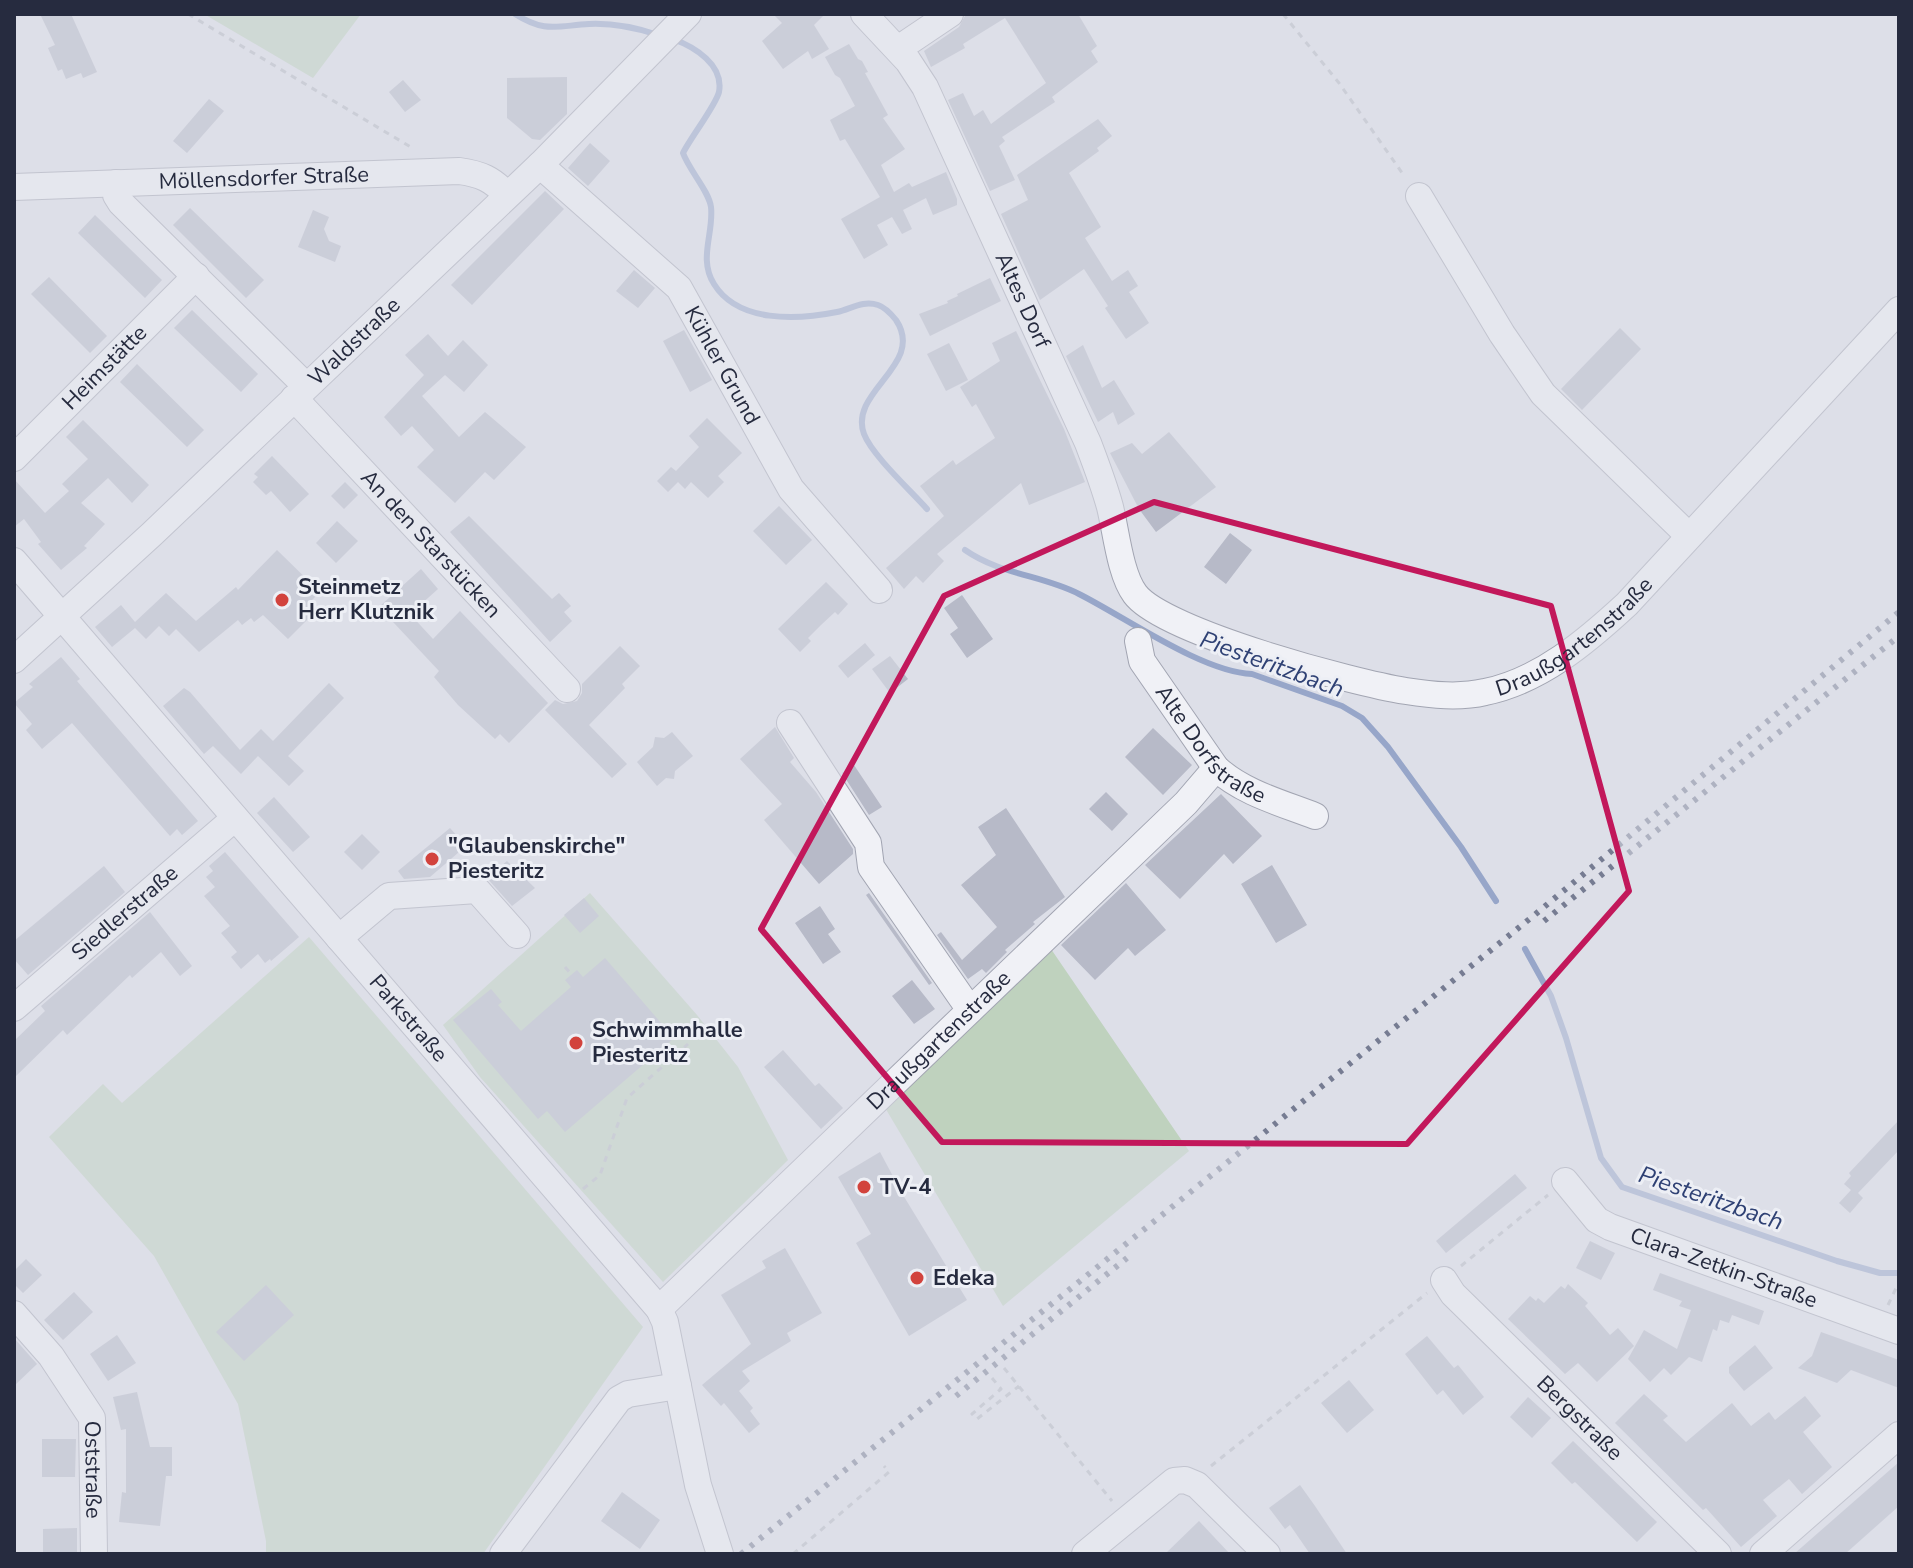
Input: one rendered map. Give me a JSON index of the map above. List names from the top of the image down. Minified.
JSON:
{"streets":{"street":["Möllensdorfer Straße","Altes Dorf","Waldstraße","Kühler Grund","Heimstätte","An den Starstücken","Draußgartenstraße","Alte Dorfstraße","Siedlerstraße","Parkstraße","Clara-Zetkin-Straße","Bergstraße","Oststraße"]},"crossings":[["Möllensdorfer Straße","Waldstraße"],["Altes Dorf","Draußgartenstraße"],["Waldstraße","Kühler Grund"],["Waldstraße","An den Starstücken"],["Waldstraße","Parkstraße"],["Draußgartenstraße","Alte Dorfstraße"],["Draußgartenstraße","Parkstraße"],["Siedlerstraße","Parkstraße"]],"water":["Piesteritzbach"],"places":["Steinmetz Herr Klutznik","\"Glaubenskirche\" Piesteritz","Schwimmhalle Piesteritz","TV-4","Edeka"]}
